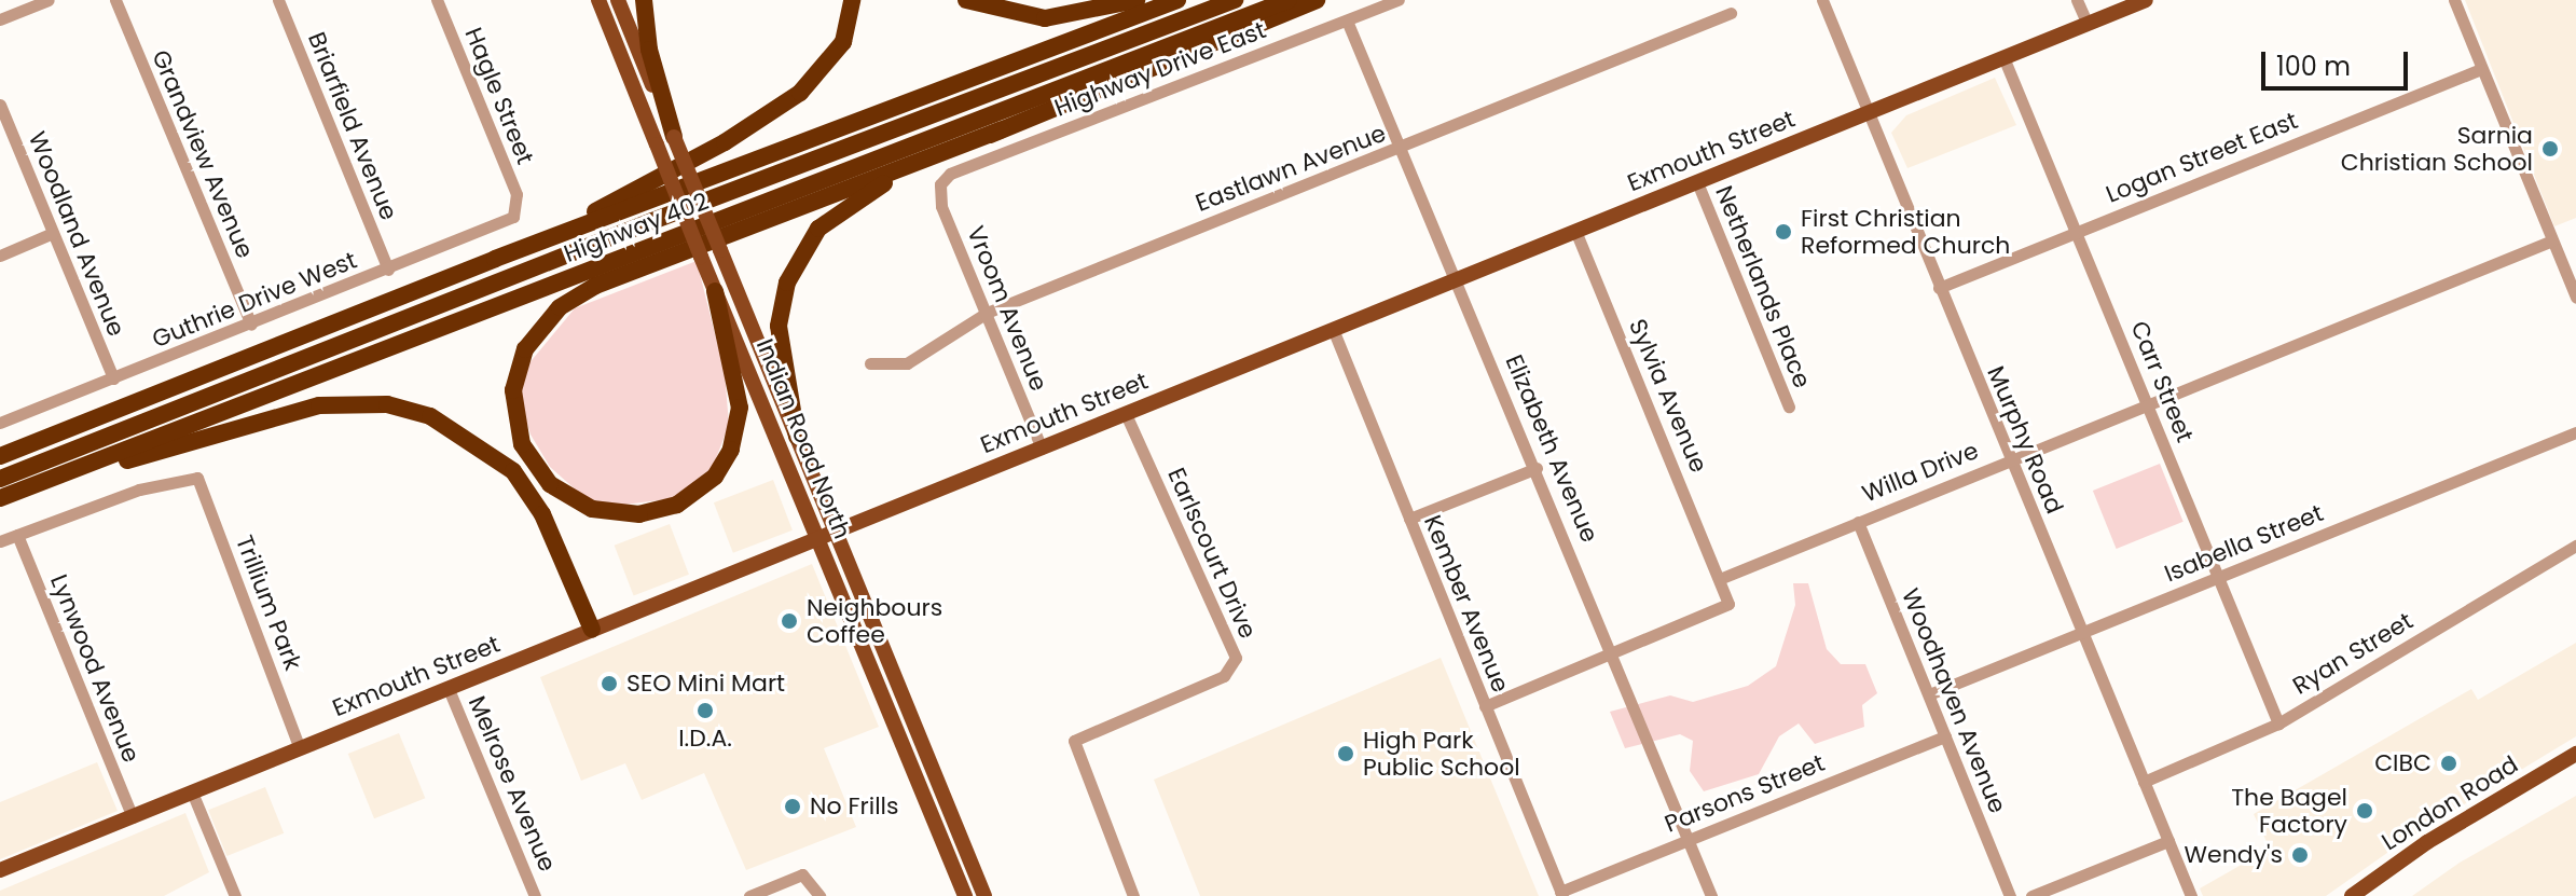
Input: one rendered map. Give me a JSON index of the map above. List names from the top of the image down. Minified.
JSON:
{"streets":{"highway":["Highway 402"],"main road":["Exmouth Street","Indian Road North","London Road"],"street":["Highway Drive East","Hagle Street","Briarfield Avenue","Grandview Avenue","Logan Street East","Eastlawn Avenue","Woodland Avenue","Netherlands Place","Guthrie Drive West","Vroom Avenue","Carr Street","Sylvia Avenue","Murphy Road","Elizabeth Avenue","Willa Drive","Isabella Street","Earlscourt Drive","Trillium Park","Kember Avenue","Ryan Street","Lynwood Avenue","Woodhaven Avenue","Melrose Avenue","Parsons Street"]},"crossings":[["Highway Drive East","Vroom Avenue"],["Highway Drive East","Elizabeth Avenue"],["Hagle Street","Guthrie Drive West"],["Briarfield Avenue","Guthrie Drive West"],["Exmouth Street","Netherlands Place"],["Exmouth Street","Vroom Avenue"],["Exmouth Street","Carr Street"],["Exmouth Street","Sylvia Avenue"],["Exmouth Street","Indian Road North"],["Exmouth Street","Murphy Road"],["Exmouth Street","Elizabeth Avenue"],["Exmouth Street","Earlscourt Drive"],["Exmouth Street","Trillium Park"],["Exmouth Street","Kember Avenue"],["Exmouth Street","Lynwood Avenue"],["Exmouth Street","Melrose Avenue"],["Grandview Avenue","Guthrie Drive West"],["Logan Street East","Carr Street"],["Logan Street East","Murphy Road"],["Eastlawn Avenue","Vroom Avenue"],["Eastlawn Avenue","Elizabeth Avenue"],["Woodland Avenue","Guthrie Drive West"],["Carr Street","Willa Drive"],["Carr Street","Isabella Street"],["Carr Street","Ryan Street"],["Sylvia Avenue","Willa Drive"],["Murphy Road","Willa Drive"],["Murphy Road","Isabella Street"],["Murphy Road","Ryan Street"],["Elizabeth Avenue","Parsons Street"],["Willa Drive","Woodhaven Avenue"],["Isabella Street","Woodhaven Avenue"],["Trillium Park","Lynwood Avenue"],["Kember Avenue","Parsons Street"],["Woodhaven Avenue","Parsons Street"]],"places":["Sarnia Christian School","First Christian Reformed Church","Neighbours Coffee","SEO Mini Mart","I.D.A.","High Park Public School","CIBC","No Frills","The Bagel Factory","Wendy's"],"scale_bar":"100 m"}
